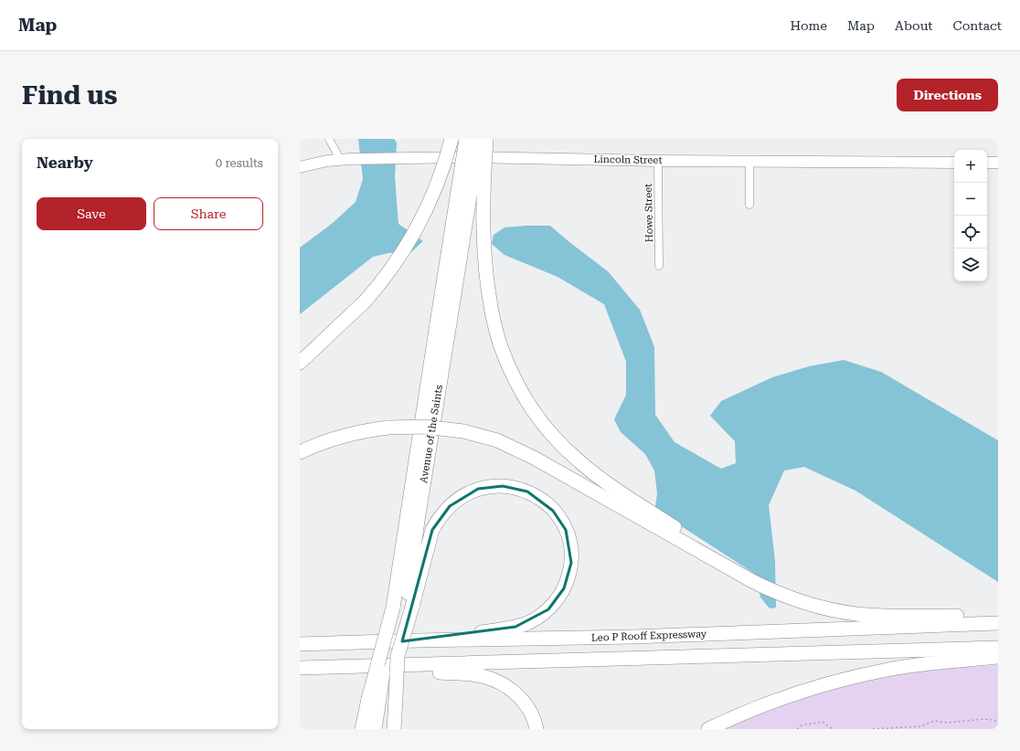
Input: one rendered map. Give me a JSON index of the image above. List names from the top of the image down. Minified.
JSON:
{"streets":{"highway":["Avenue of the Saints","Leo P Rooff Expressway"],"main road":["Lincoln Street"],"street":["Howe Street"]},"crossings":[["Lincoln Street","Howe Street"]],"page":{"header":"Map","nav":["Home","Map","About","Contact"],"buttons":["Directions",["Save","Share"]],"title":"Find us","heading":["Nearby","0 results"],"map_buttons":["+","−"]}}
